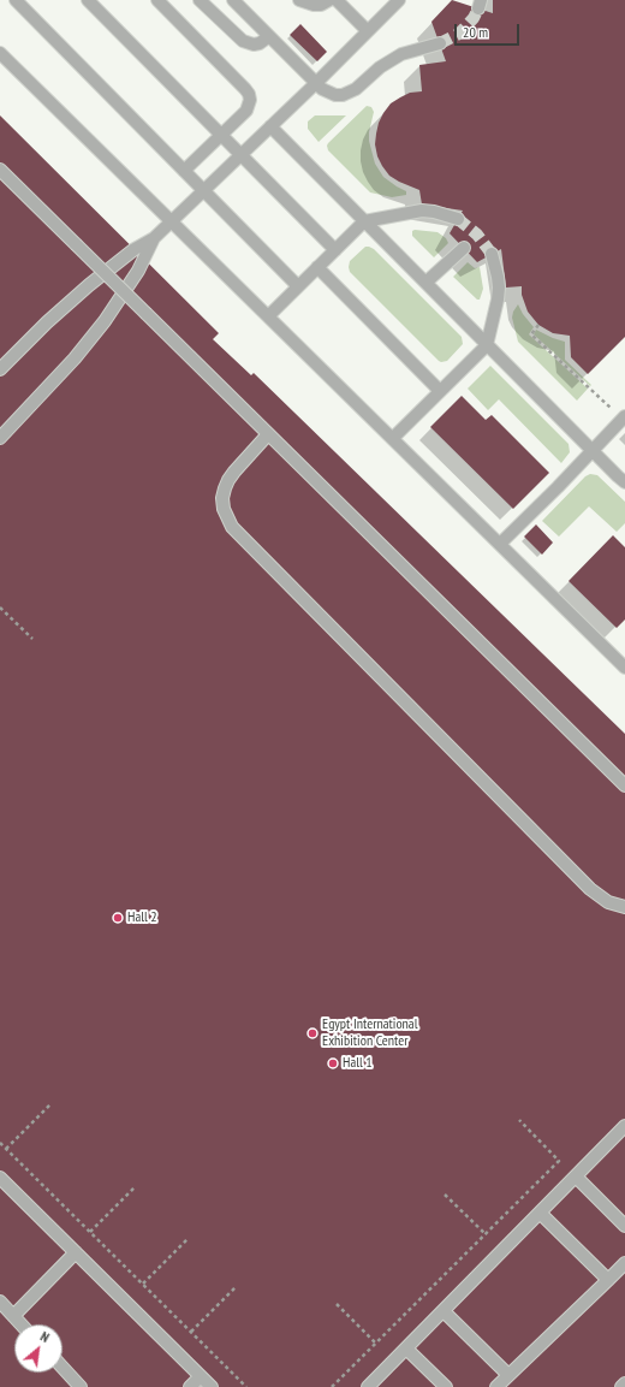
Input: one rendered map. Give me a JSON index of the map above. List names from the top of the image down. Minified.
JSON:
{"places":["Hall 2","Egypt International Exhibition Center","Hall 1"],"scale_bar":"20 m","north":"top right"}
